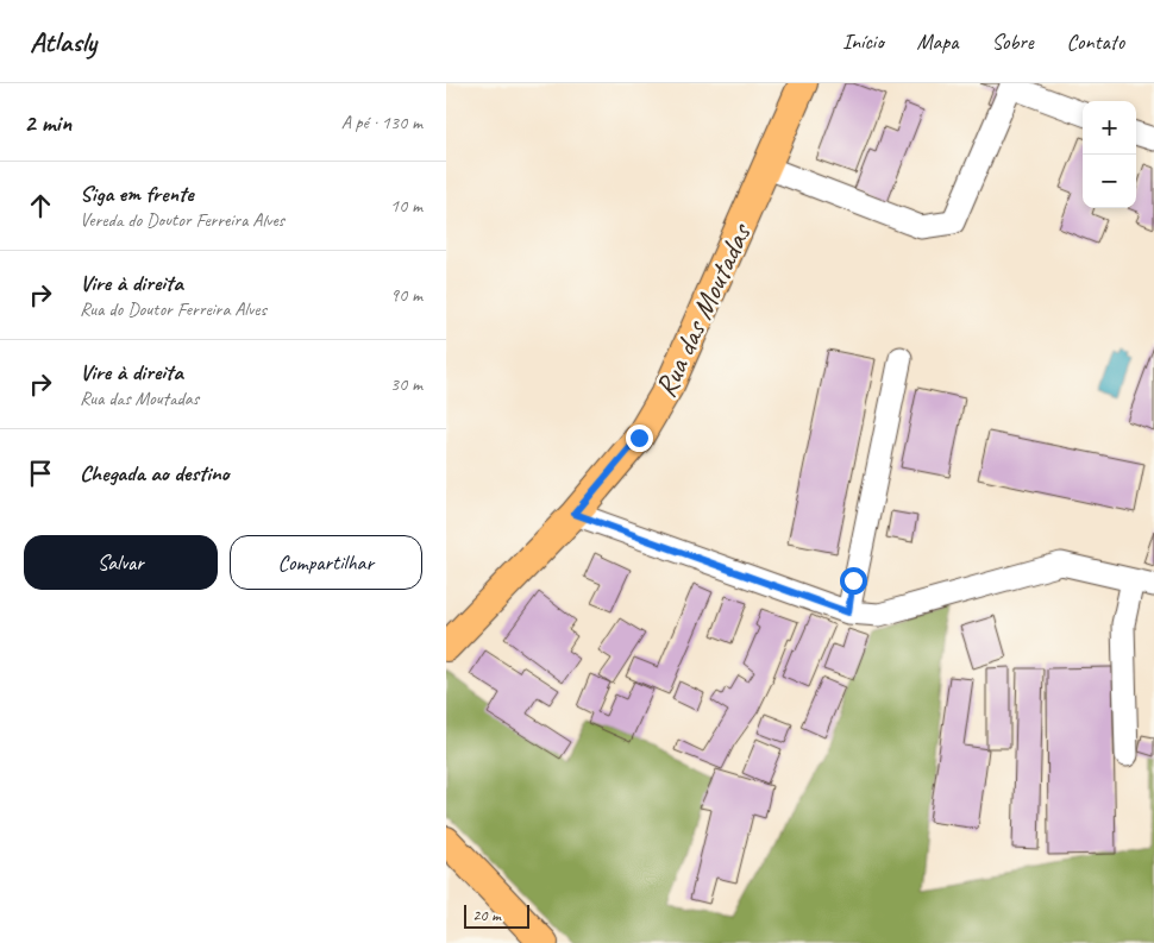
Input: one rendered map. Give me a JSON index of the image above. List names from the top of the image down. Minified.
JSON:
{"streets":{"main road":["Rua das Moutadas"]},"scale_bar":"20 m","page":{"header":"Atlasly","nav":["Início","Mapa","Sobre","Contato"],"heading":["2 min","A pé · 130 m"],"map_buttons":["+","−"],"list":[["Siga em frente","Vereda do Doutor Ferreira Alves","10 m"],["Vire à direita","Rua do Doutor Ferreira Alves","90 m"],["Vire à direita","Rua das Moutadas","30 m"],"Chegada ao destino"],"buttons":["Salvar","Compartilhar"],"scale":"20 m"}}
